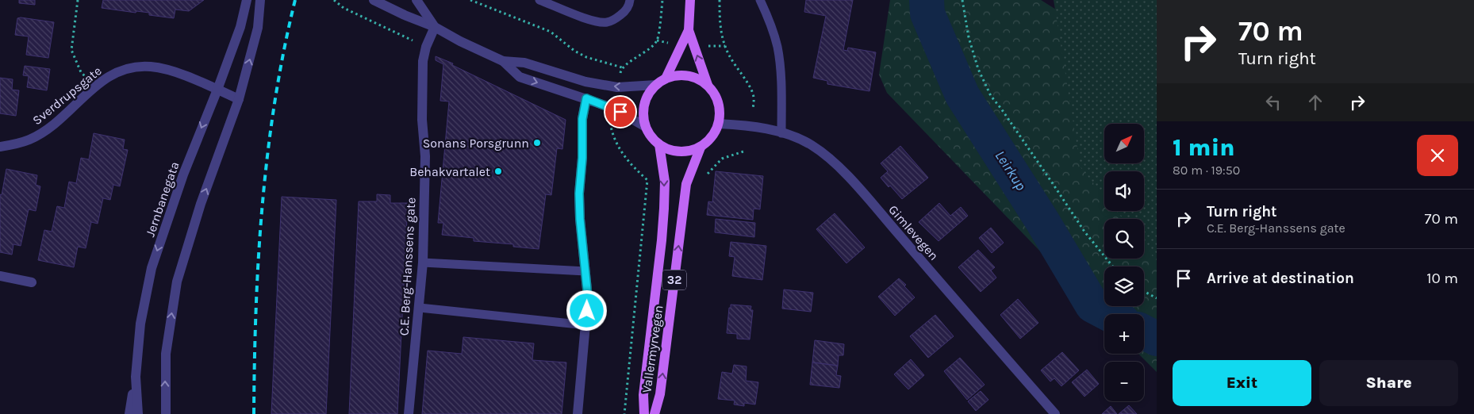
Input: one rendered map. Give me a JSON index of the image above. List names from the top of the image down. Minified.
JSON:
{"streets":{"main road":["32","Vallermyrvegen"],"street":["Sverdrupsgate","Jernbanegata","Gimlevegen","C.E. Berg-Hanssens gate"]},"crossings":[["Sverdrupsgate","Jernbanegata"],["Gimlevegen","32"],["Gimlevegen","Vallermyrvegen"],["32","Vallermyrvegen"]],"water":["Leirkup"],"places":["Sonans Porsgrunn","Behakvartalet"],"north":"top right","page":{"turn":["70 m","Turn right"],"heading":["1 min","80 m · 19:50"],"map_buttons":["+","−"],"list":[{"name":"Turn right","note":"C.E. Berg-Hanssens gate","value":"70 m"},{"name":"Arrive at destination","value":"10 m"}],"buttons":["Exit","Share"]}}
